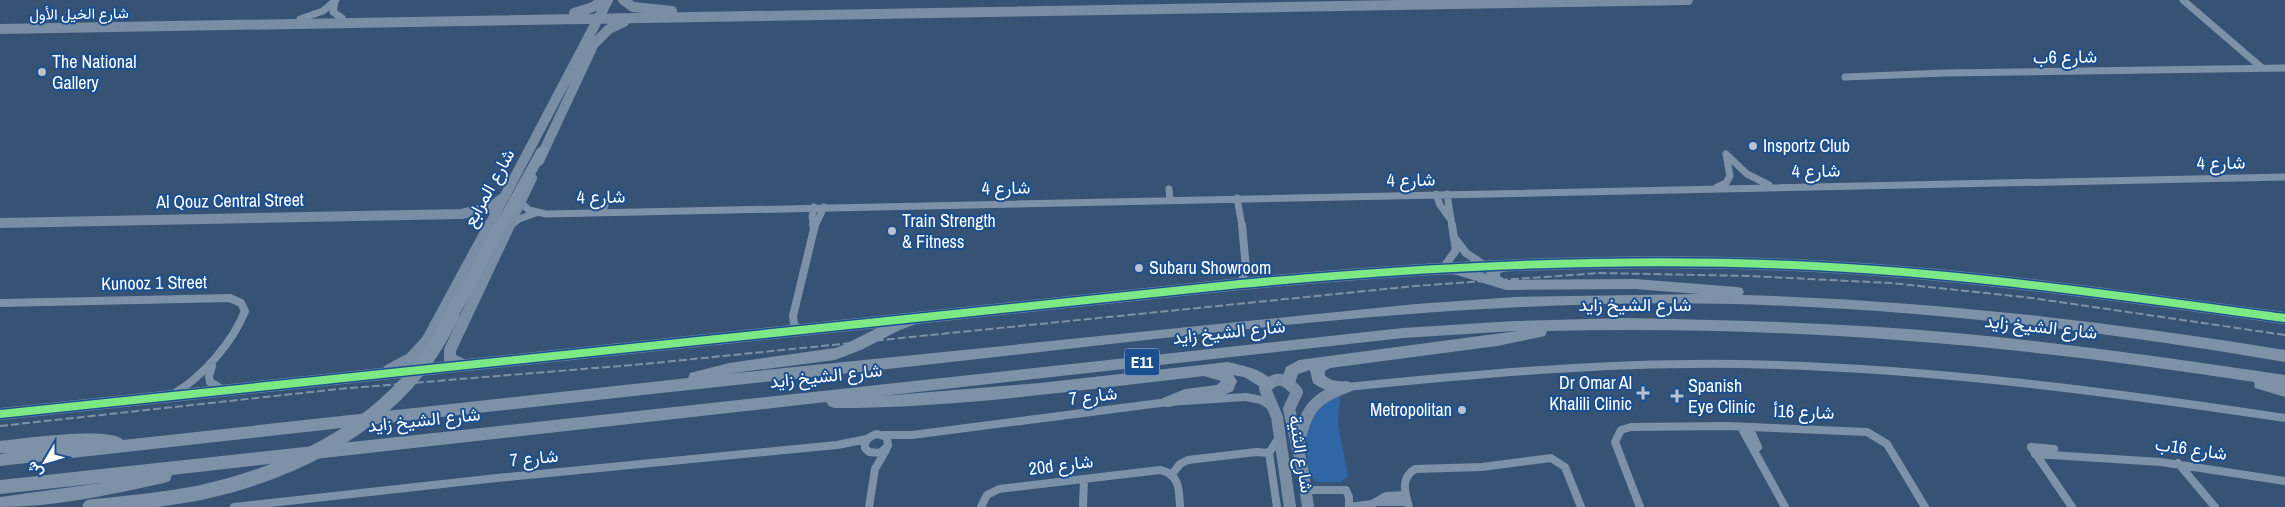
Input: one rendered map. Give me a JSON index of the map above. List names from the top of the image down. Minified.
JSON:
{"streets":{"highway":["شارع الشيخ زايد","E11"],"main road":["شارع الخيل الأول","شارع المرابع","Al Qouz Central Street","شارع الثنية"],"street":["شارع 6ب","شارع 4","Kunooz 1 Street","شارع 7","شارع 16أ","شارع 16ب","20d شارع"]},"crossings":[["شارع الخيل الأول","شارع المرابع"],["شارع 4","شارع المرابع"],["شارع المرابع","Al Qouz Central Street"],["شارع 7","شارع الثنية"]],"places":{"other":["The National Gallery","Insportz Club","Train Strength & Fitness","Subaru Showroom","Metropolitan"],"health":["Dr Omar Al Khalili Clinic","Spanish Eye Clinic"]},"north":"bottom left"}
